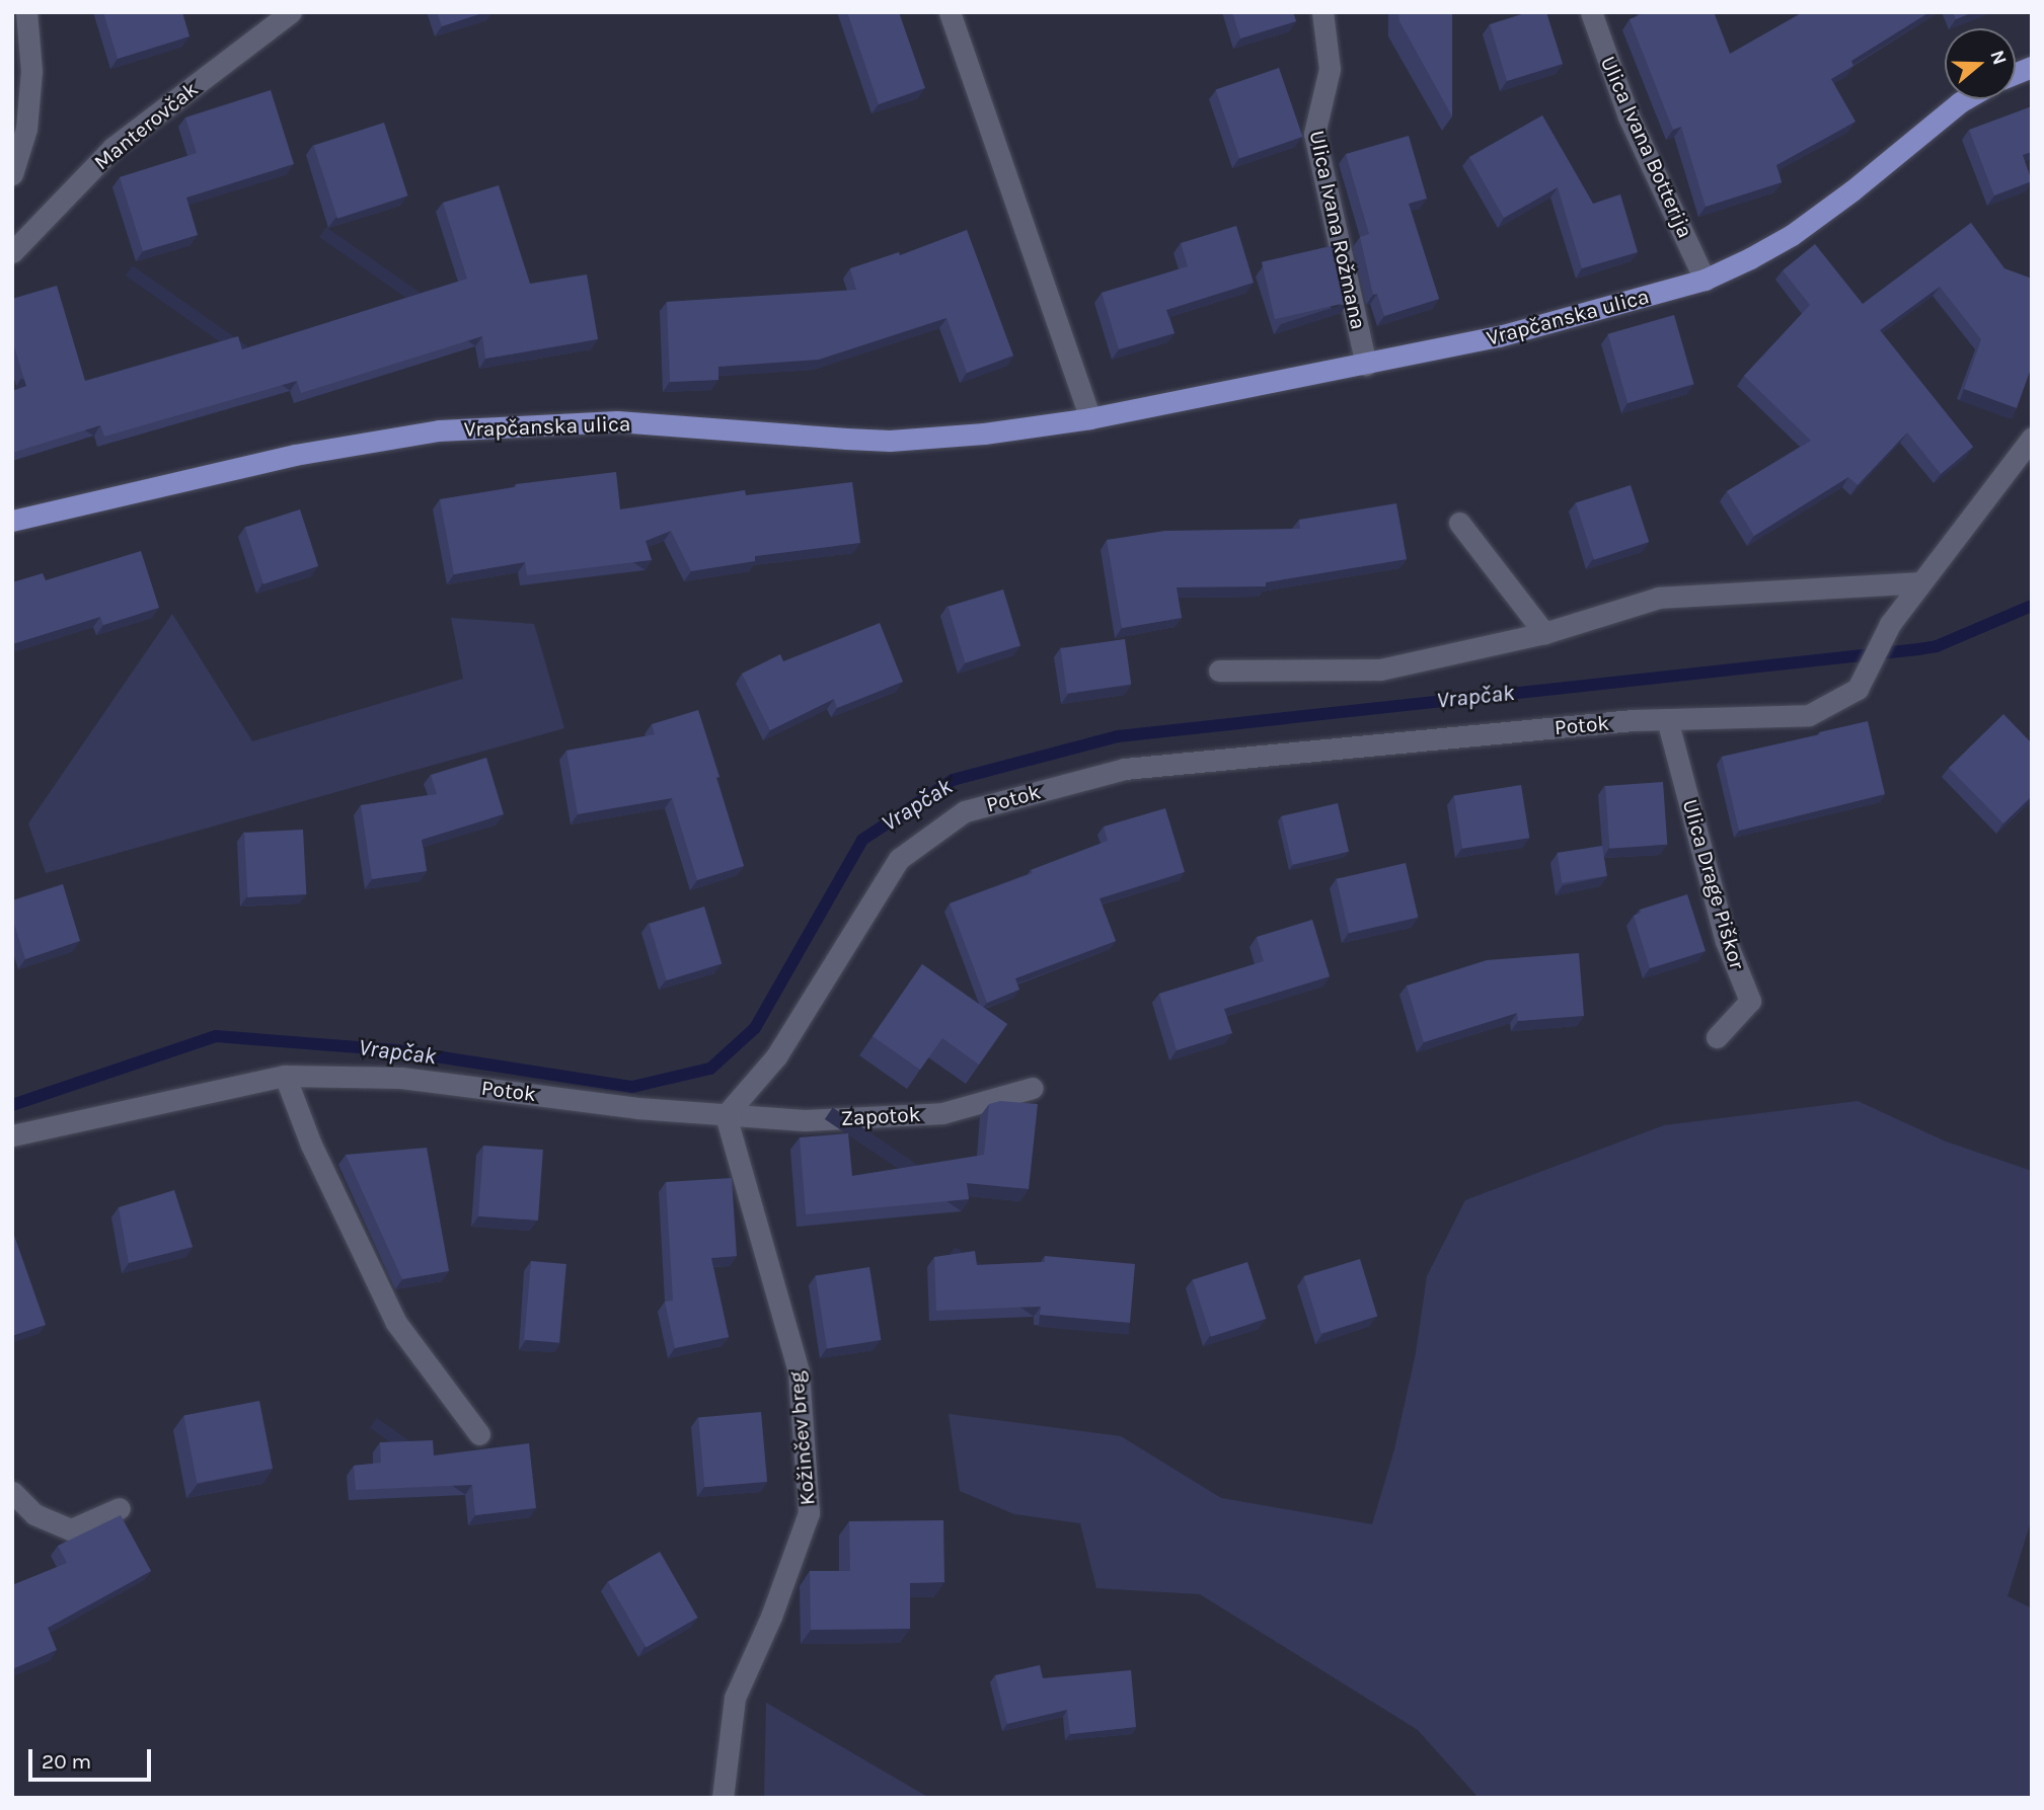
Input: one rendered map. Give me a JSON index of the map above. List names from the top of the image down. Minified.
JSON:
{"streets":{"main road":["Vrapčanska ulica"],"street":["Manterovčak","Ulica Ivana Botterija","Ulica Ivana Rožmana","Potok","Ulica Drage Piškor","Zapotok","Kožinčev breg"]},"crossings":[["Ulica Ivana Botterija","Vrapčanska ulica"],["Ulica Ivana Rožmana","Vrapčanska ulica"],["Potok","Ulica Drage Piškor"],["Potok","Zapotok"],["Potok","Kožinčev breg"],["Zapotok","Kožinčev breg"]],"water":["Vrapčak"],"scale_bar":"20 m","north":"right"}
